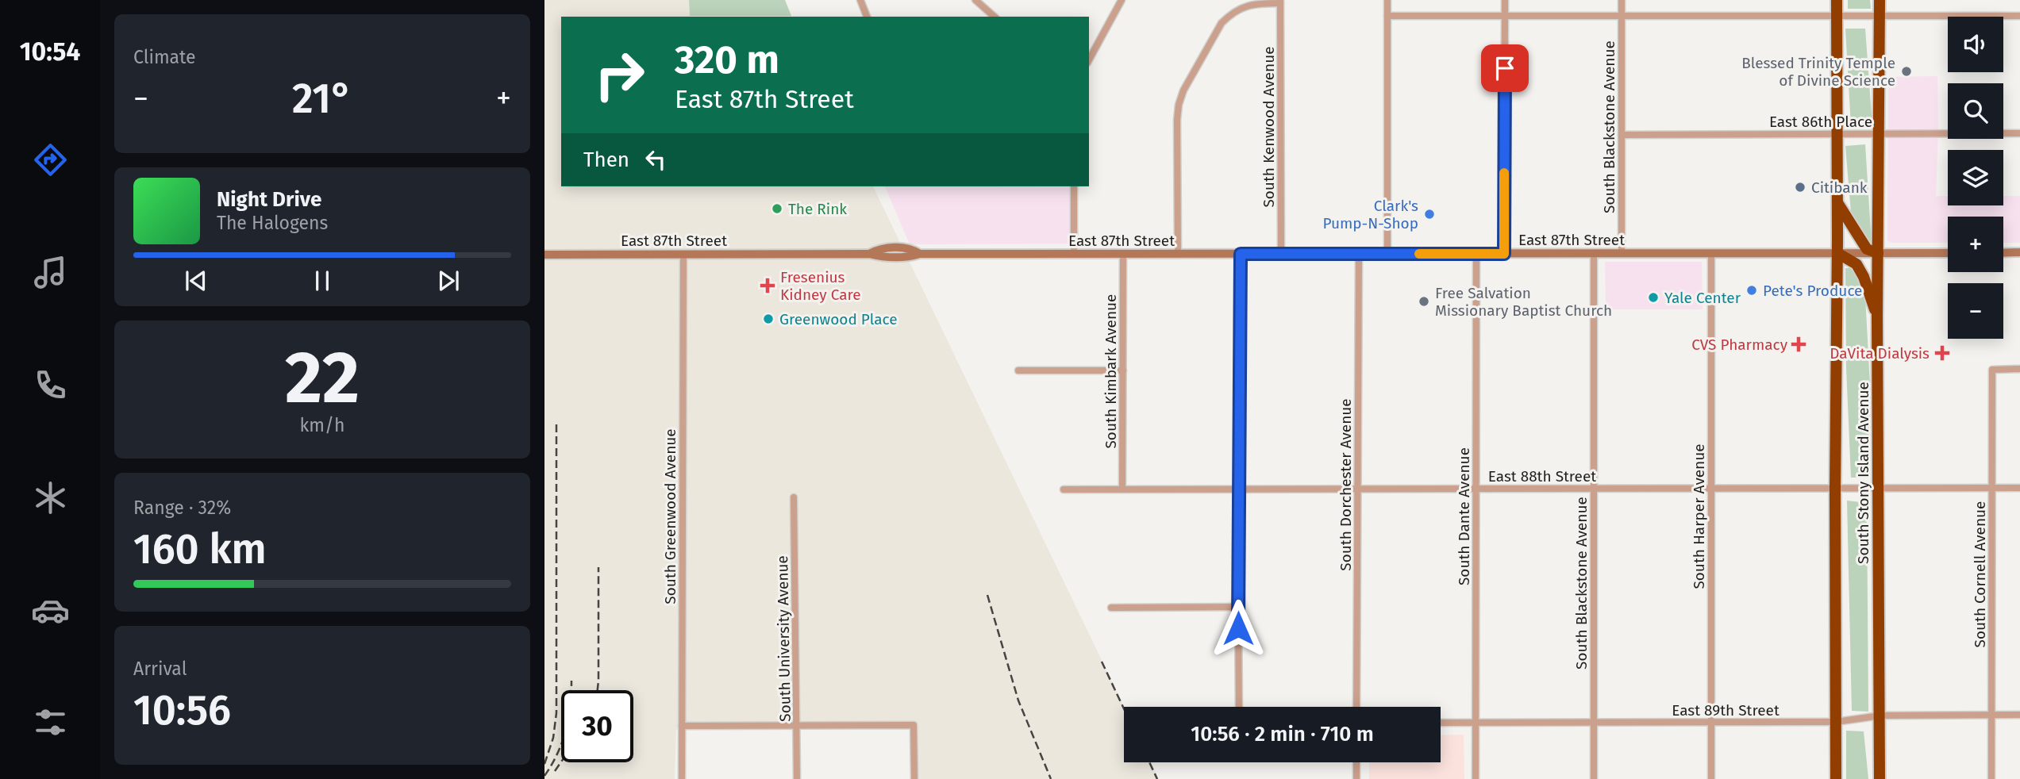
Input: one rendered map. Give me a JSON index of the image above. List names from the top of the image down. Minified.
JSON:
{"streets":{"highway":["South Stony Island Avenue"],"main road":["East 87th Street"],"street":["East 86th Place","South Kenwood Avenue","South Blackstone Avenue","South Kimbark Avenue","East 88th Street","South Dorchester Avenue","South Greenwood Avenue","South Dante Avenue","South Harper Avenue","South Cornell Avenue","South University Avenue","East 89th Street"]},"crossings":[["East 86th Place","South Blackstone Avenue"],["East 86th Place","South Stony Island Avenue"],["South Kenwood Avenue","East 87th Street"],["South Blackstone Avenue","East 87th Street"],["South Blackstone Avenue","East 88th Street"],["South Blackstone Avenue","East 89th Street"],["East 87th Street","South Kimbark Avenue"],["East 87th Street","South Stony Island Avenue"],["East 87th Street","South Dorchester Avenue"],["East 87th Street","South Greenwood Avenue"],["East 87th Street","South Dante Avenue"],["East 87th Street","South Harper Avenue"],["South Kimbark Avenue","East 88th Street"],["South Stony Island Avenue","East 88th Street"],["South Stony Island Avenue","East 89th Street"],["East 88th Street","South Dorchester Avenue"],["East 88th Street","South Dante Avenue"],["East 88th Street","South Harper Avenue"],["East 88th Street","South Cornell Avenue"],["South Dante Avenue","East 89th Street"],["South Harper Avenue","East 89th Street"],["South Cornell Avenue","East 89th Street"]],"places":{"other":["Blessed Trinity Temple of Divine Science","Citibank","The Rink","Clark's Pump-N-Shop","Pete's Produce","Yale Center","Free Salvation Missionary Baptist Church","Greenwood Place"],"health":["Fresenius Kidney Care","CVS Pharmacy","DaVita Dialysis"]},"page":{"tabs":"10:54","tile":["Climate",["22","km/h"],["Range · 32%","160 km"],["Arrival","10:56"]],"map_buttons":["+","−"],"turn":["320 m","East 87th Street"],"heat":["−","21°","+"],"then":"Then","song":["Night Drive","The Halogens"],"limit":"30","trip":"10:56 · 2 min · 710 m"}}
